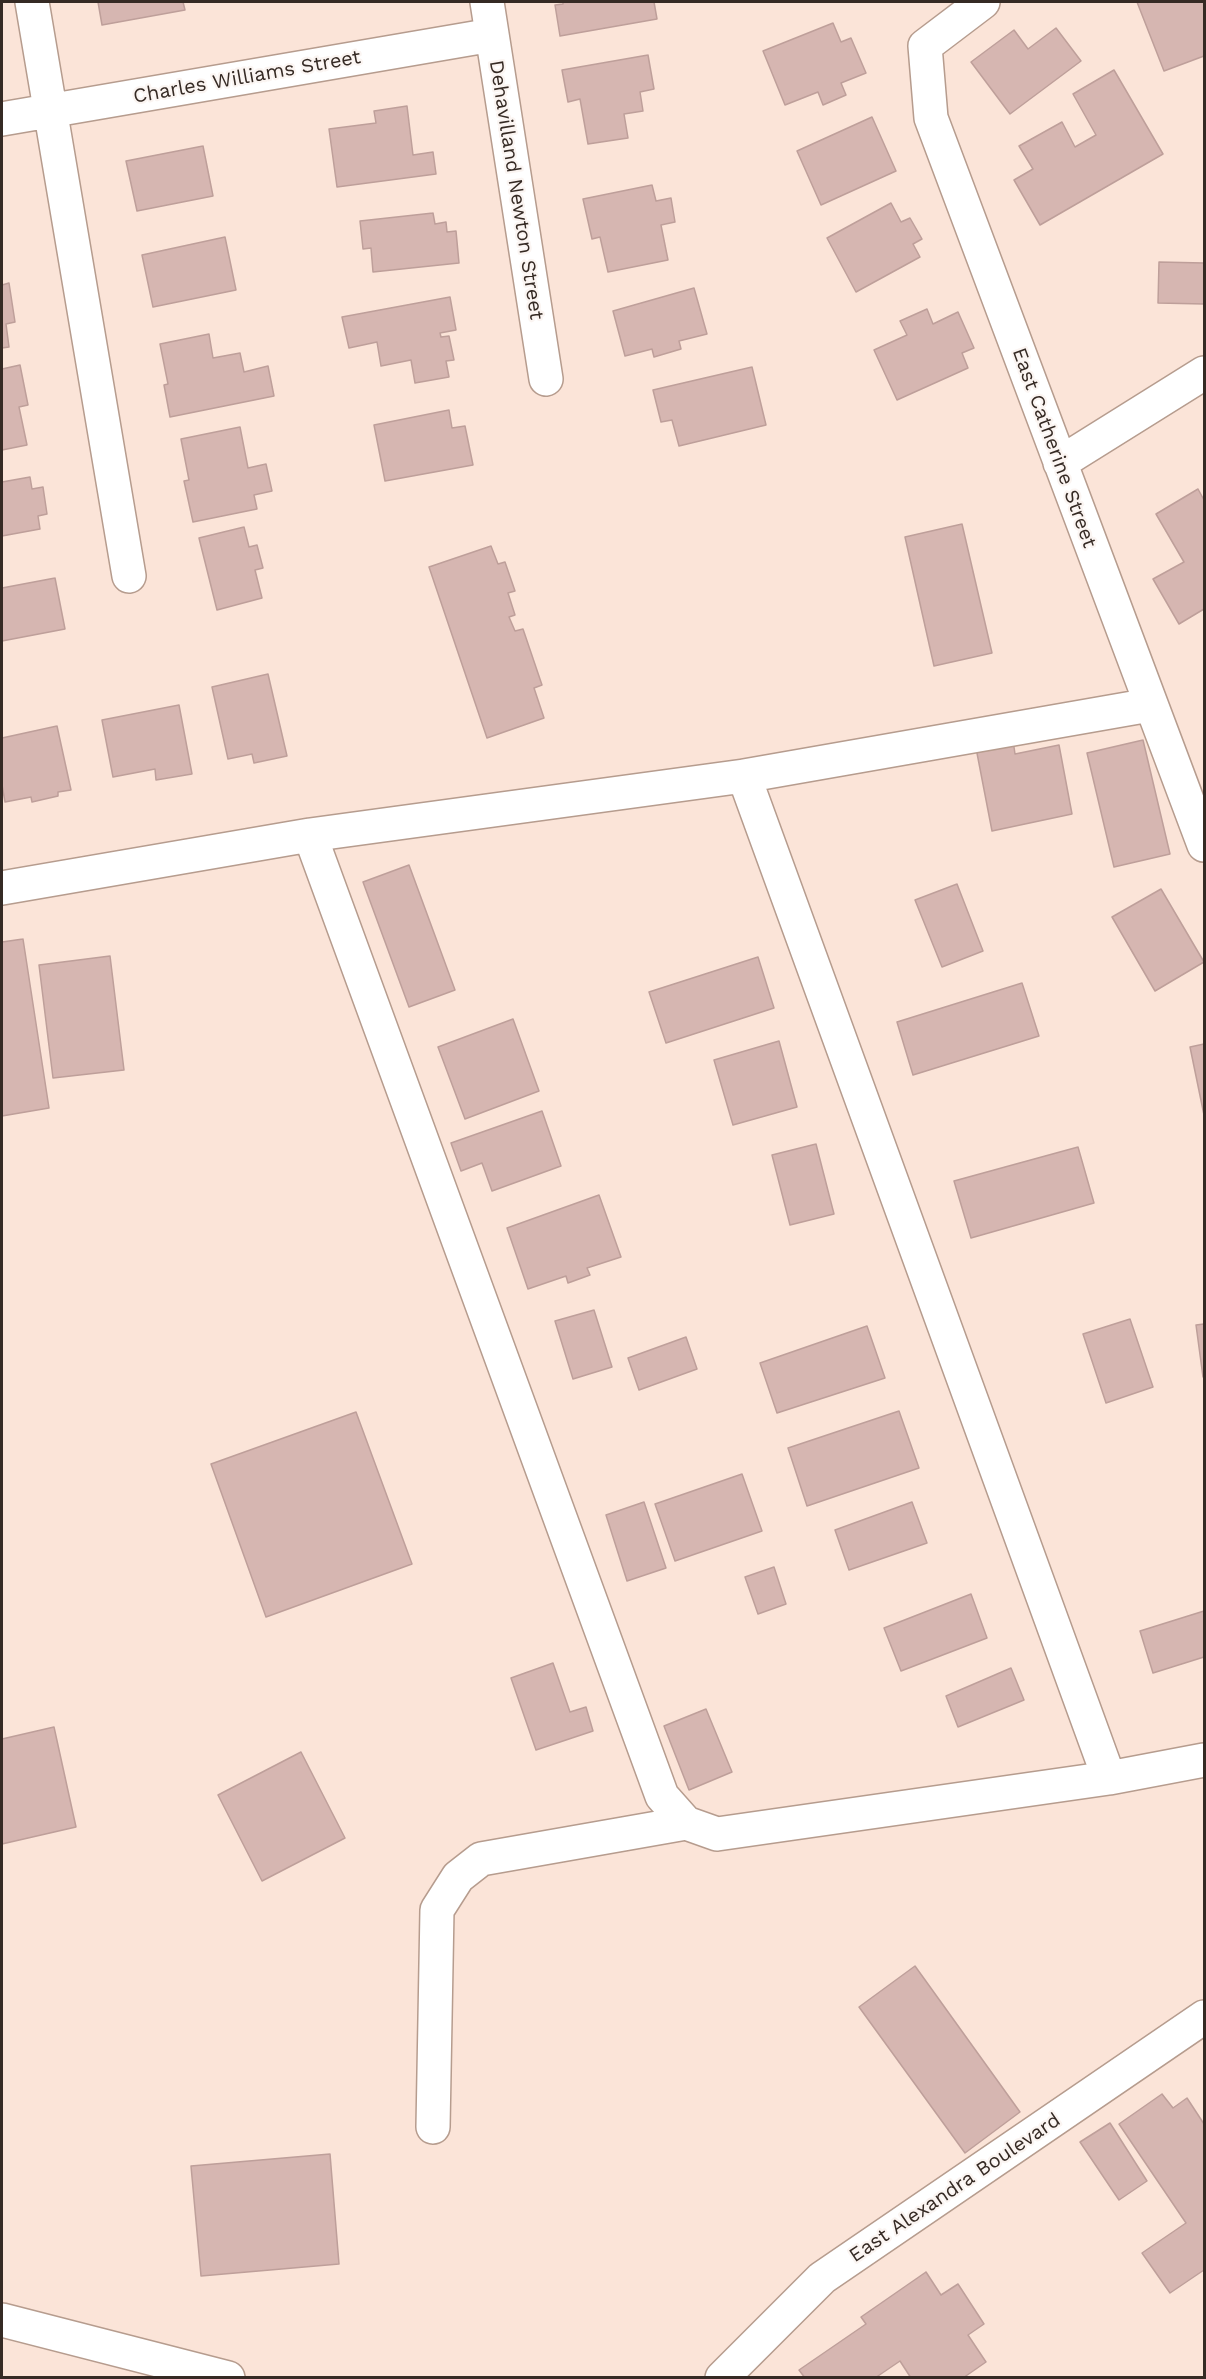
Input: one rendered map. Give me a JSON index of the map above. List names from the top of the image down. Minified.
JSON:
{"streets":{"street":["Charles Williams Street","Dehavilland Newton Street","East Catherine Street","East Alexandra Boulevard"]},"crossings":[["Charles Williams Street","Dehavilland Newton Street"]]}
